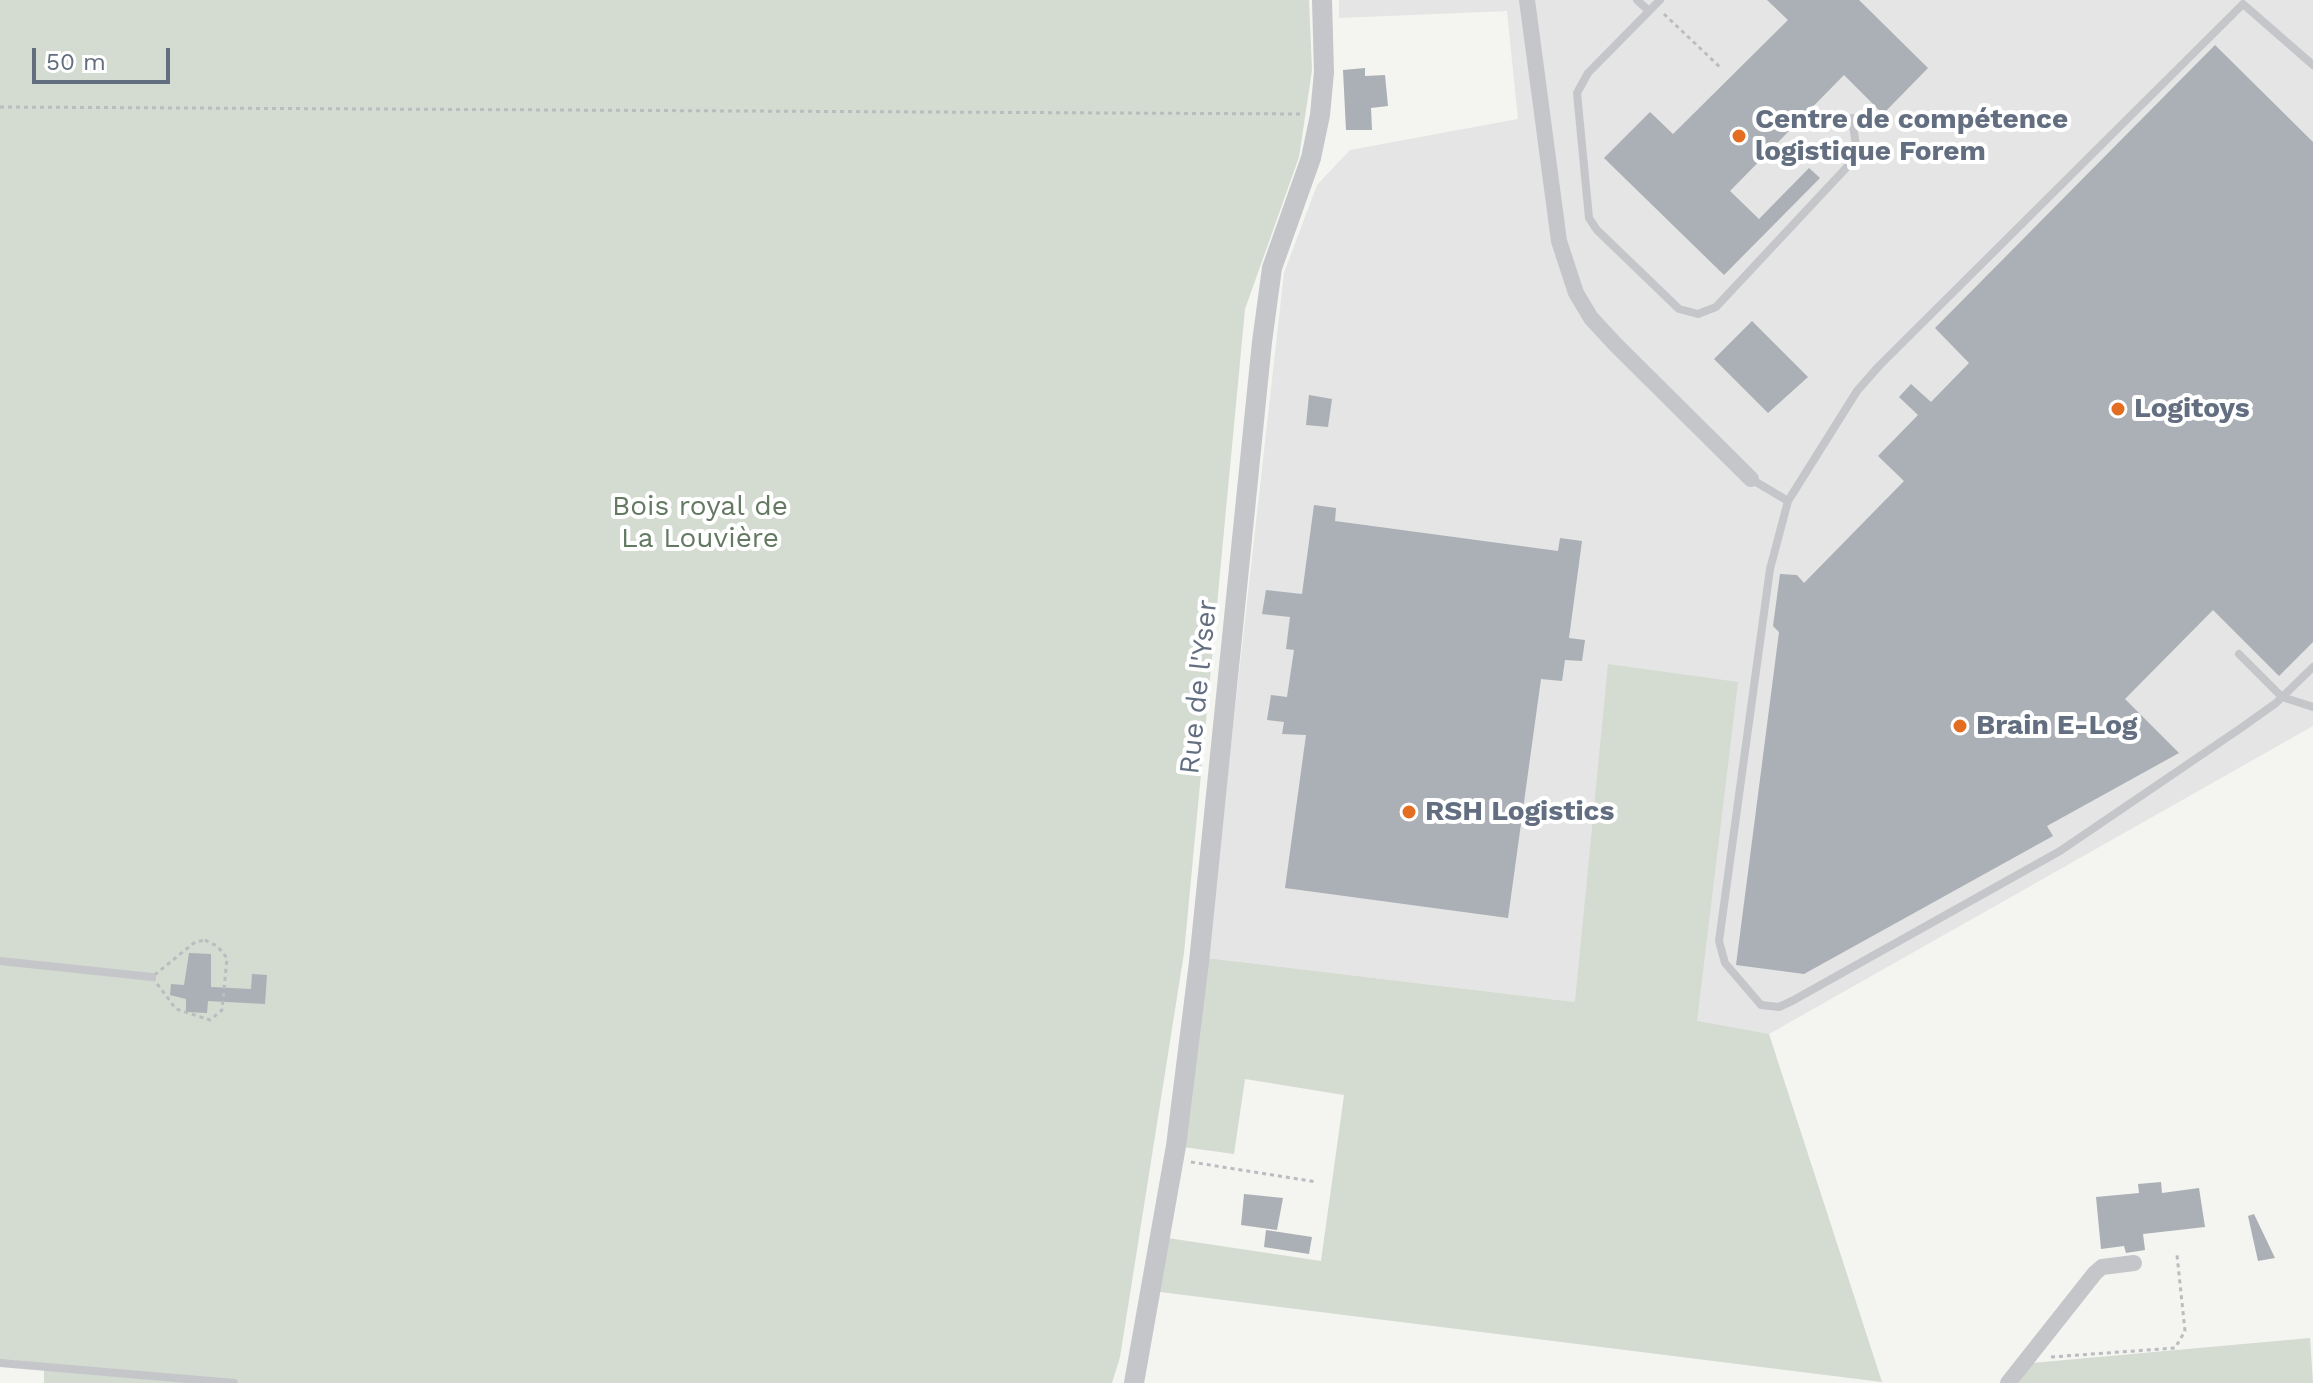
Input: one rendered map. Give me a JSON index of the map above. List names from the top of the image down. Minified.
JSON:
{"streets":{"street":["Rue de l'Yser"]},"parks":["Bois royal de La Louvière"],"places":["Centre de compétence logistique Forem","Logitoys","Brain E-Log","RSH Logistics"],"scale_bar":"50 m"}
